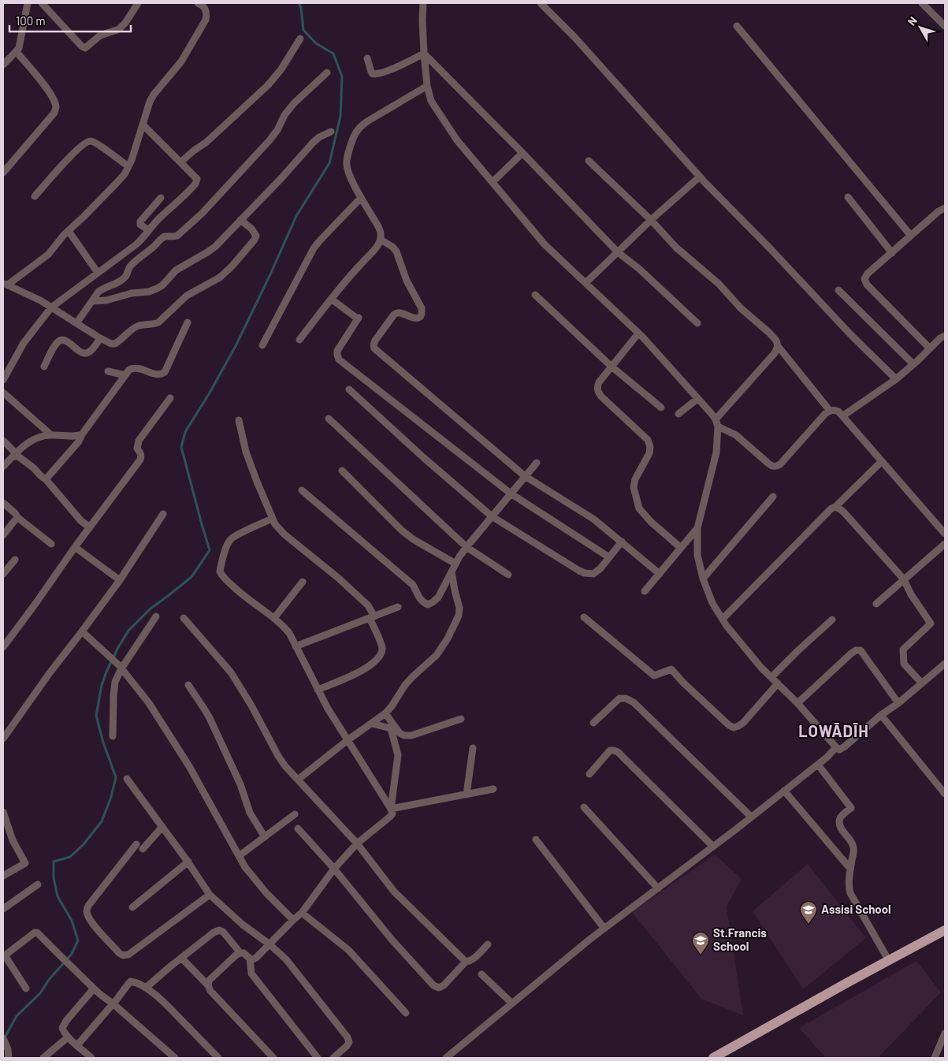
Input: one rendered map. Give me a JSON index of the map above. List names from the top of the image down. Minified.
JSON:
{"districts":["LOWĀDĪH"],"places":{"school or university":["Assisi School","St.Francis School"]},"scale_bar":"100 m","north":"top left"}
